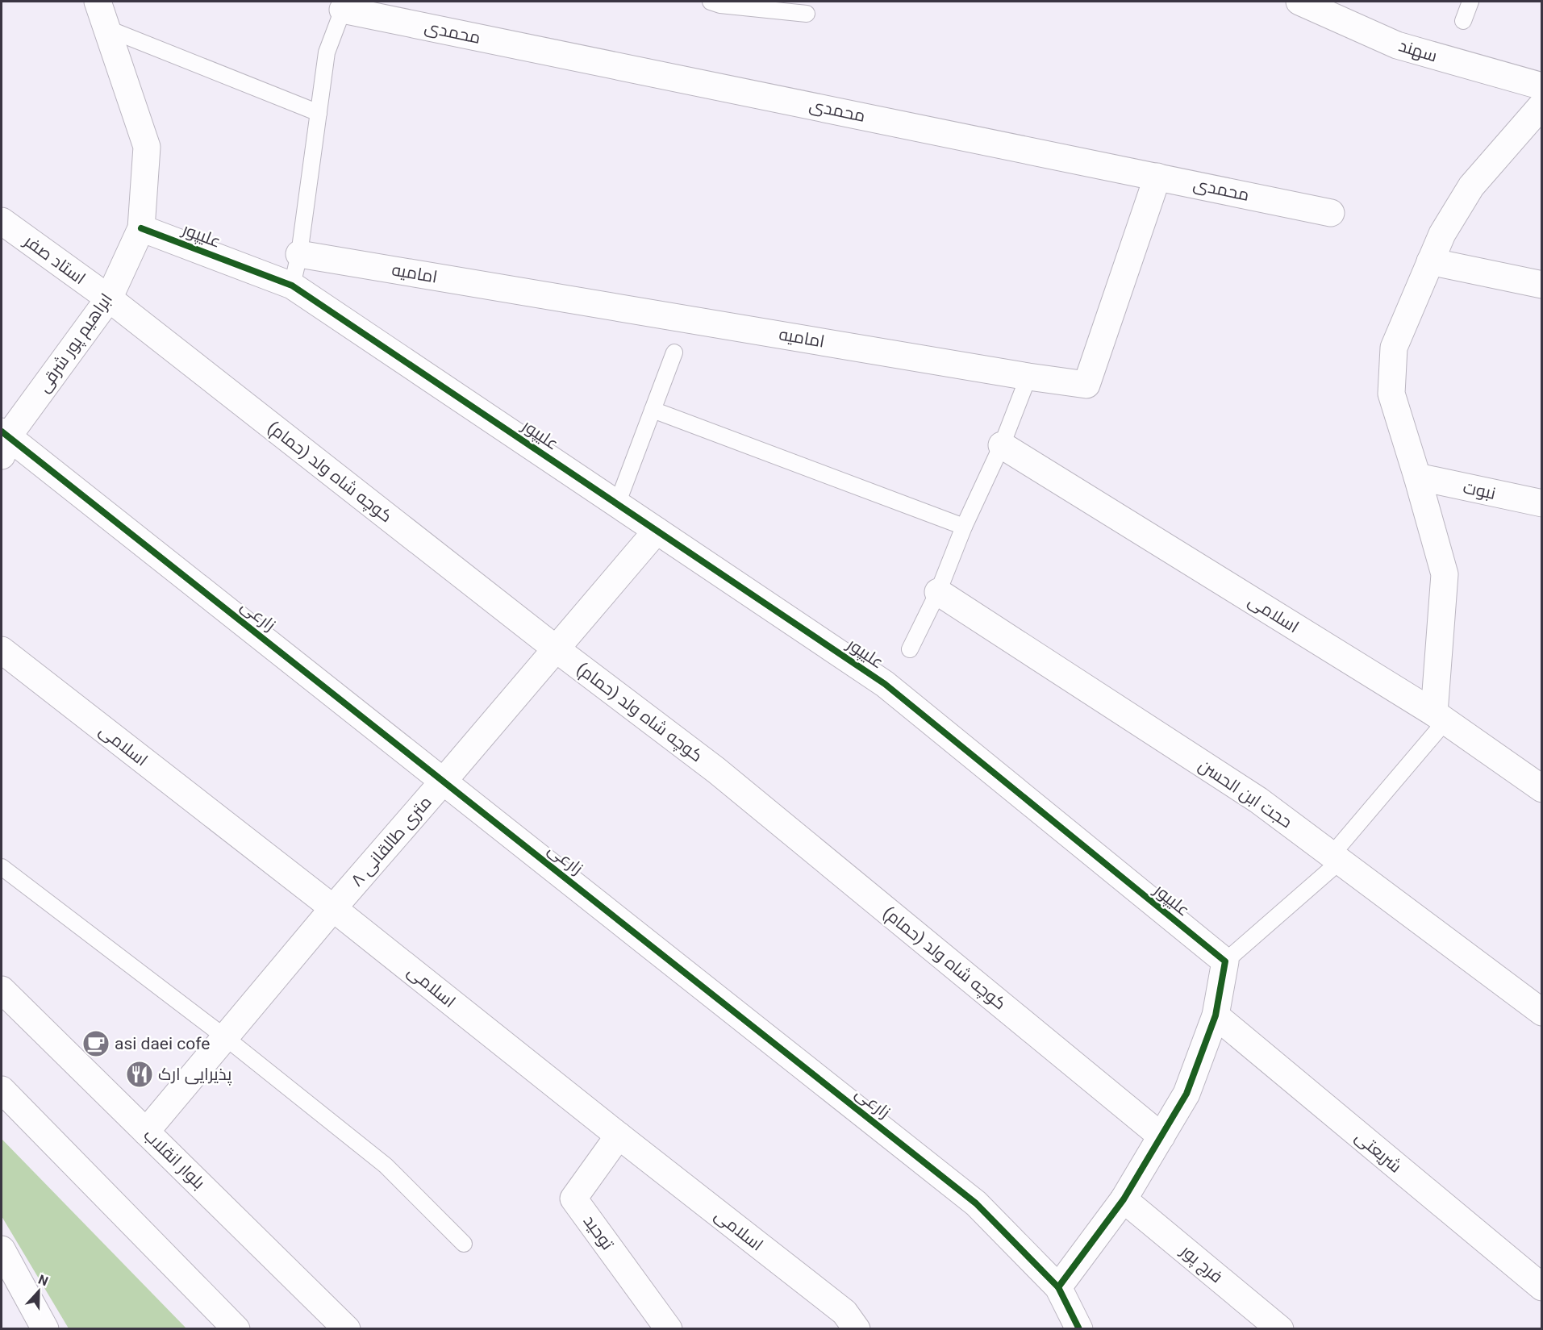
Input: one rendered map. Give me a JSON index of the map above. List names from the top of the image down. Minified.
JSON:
{"streets":{"street":["محمدی","سهند","علیپور","استاد صفر","امامیه","ابراهیم پور شرقی","کوچه شاه ولد (حمام)","نبوت","اسلامی","زارعی","حجت ابن الحسن","۸ متری طالقانی","شریعتی","بلوار انقلاب","توحید","فرج پور"]},"crossings":[["محمدی","امامیه"],["علیپور","ابراهیم پور شرقی"],["علیپور","۸ متری طالقانی"],["استاد صفر","ابراهیم پور شرقی"],["استاد صفر","کوچه شاه ولد (حمام)"],["ابراهیم پور شرقی","کوچه شاه ولد (حمام)"],["ابراهیم پور شرقی","زارعی"],["کوچه شاه ولد (حمام)","۸ متری طالقانی"],["اسلامی","۸ متری طالقانی"],["اسلامی","توحید"],["زارعی","۸ متری طالقانی"],["۸ متری طالقانی","بلوار انقلاب"]],"places":{"cafe":["asi daei cofe"],"restaurant":["پذیرایی ارک"]},"north":"top"}
